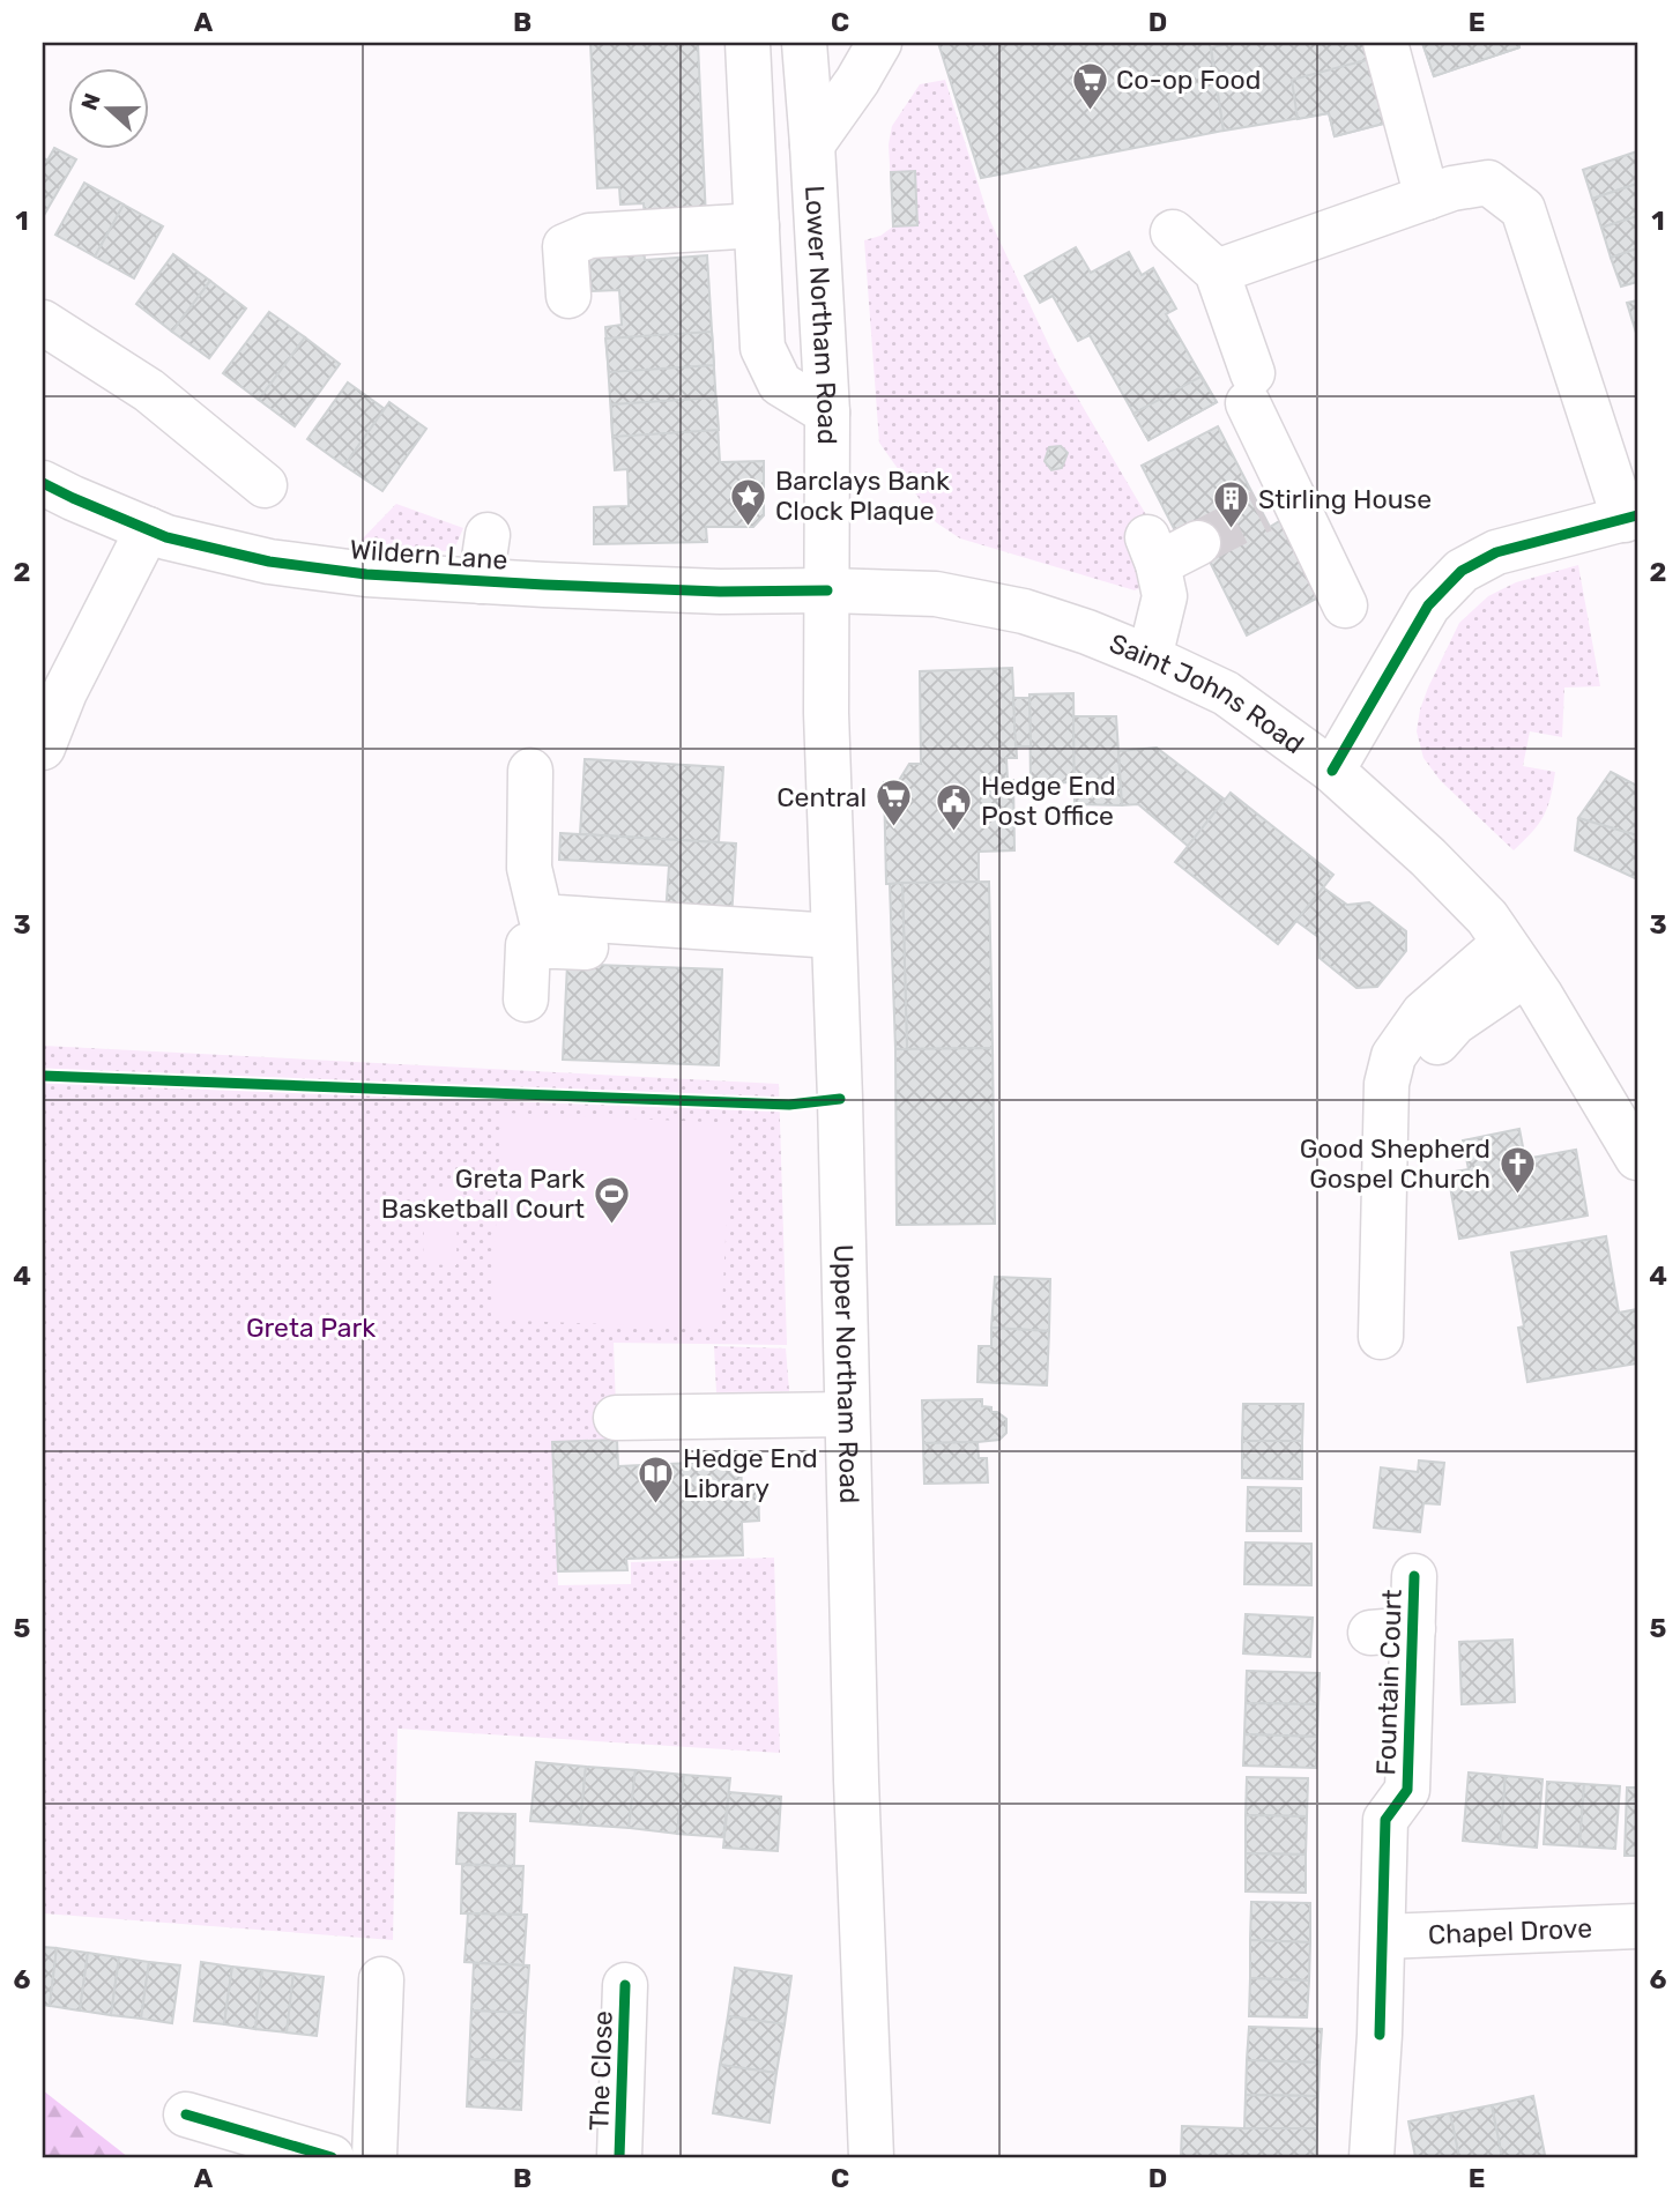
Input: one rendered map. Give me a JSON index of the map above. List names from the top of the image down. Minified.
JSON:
{"streets":{"main road":["Lower Northam Road","Wildern Lane","Saint Johns Road","Upper Northam Road","Fountain Court","Chapel Drove","The Close"]},"crossings":[["Lower Northam Road","Wildern Lane"],["Lower Northam Road","Saint Johns Road"],["Lower Northam Road","Upper Northam Road"],["Wildern Lane","Saint Johns Road"],["Wildern Lane","Upper Northam Road"],["Saint Johns Road","Upper Northam Road"],["Fountain Court","Chapel Drove"]],"parks":["Greta Park"],"places":{"supermarket":["Co-op Food","Central"],"place":["Barclays Bank Clock Plaque"],"building":["Stirling House"],"public building":["Hedge End Post Office"],"church":["Good Shepherd Gospel Church"],"sports":["Greta Park Basketball Court"],"library":["Hedge End Library"]},"north":"left","grid":{"columns":["A","B","C","D","E"],"rows":["1","2","3","4","5","6"]}}
